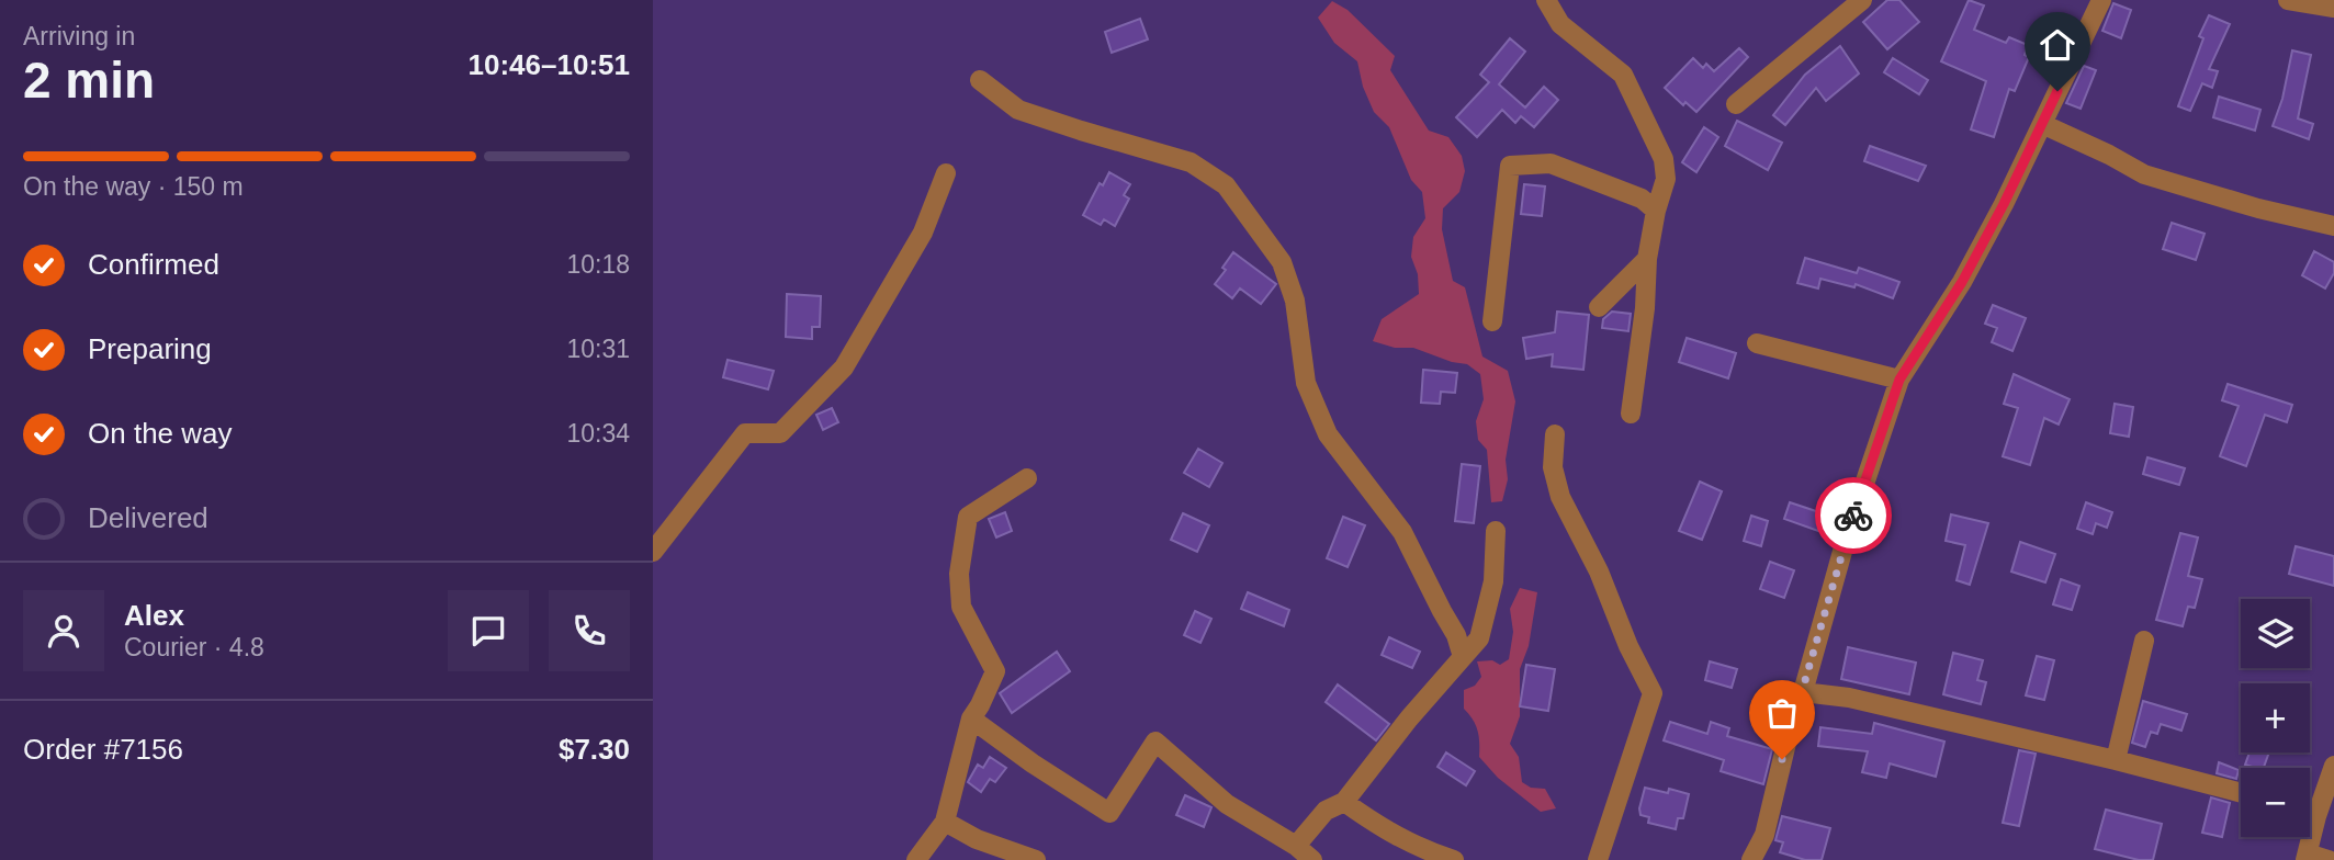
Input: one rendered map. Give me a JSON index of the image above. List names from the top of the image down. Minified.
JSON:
{"page":{"heading":["2 min","Arriving in","10:46–10:51"],"panel":["Alex","Courier · 4.8","Order #7156","$7.30"],"bar":"On the way · 150 m","list":[["Confirmed","10:18"],["Preparing","10:31"],["On the way","10:34"],"Delivered"],"map_buttons":["+","−"]}}
